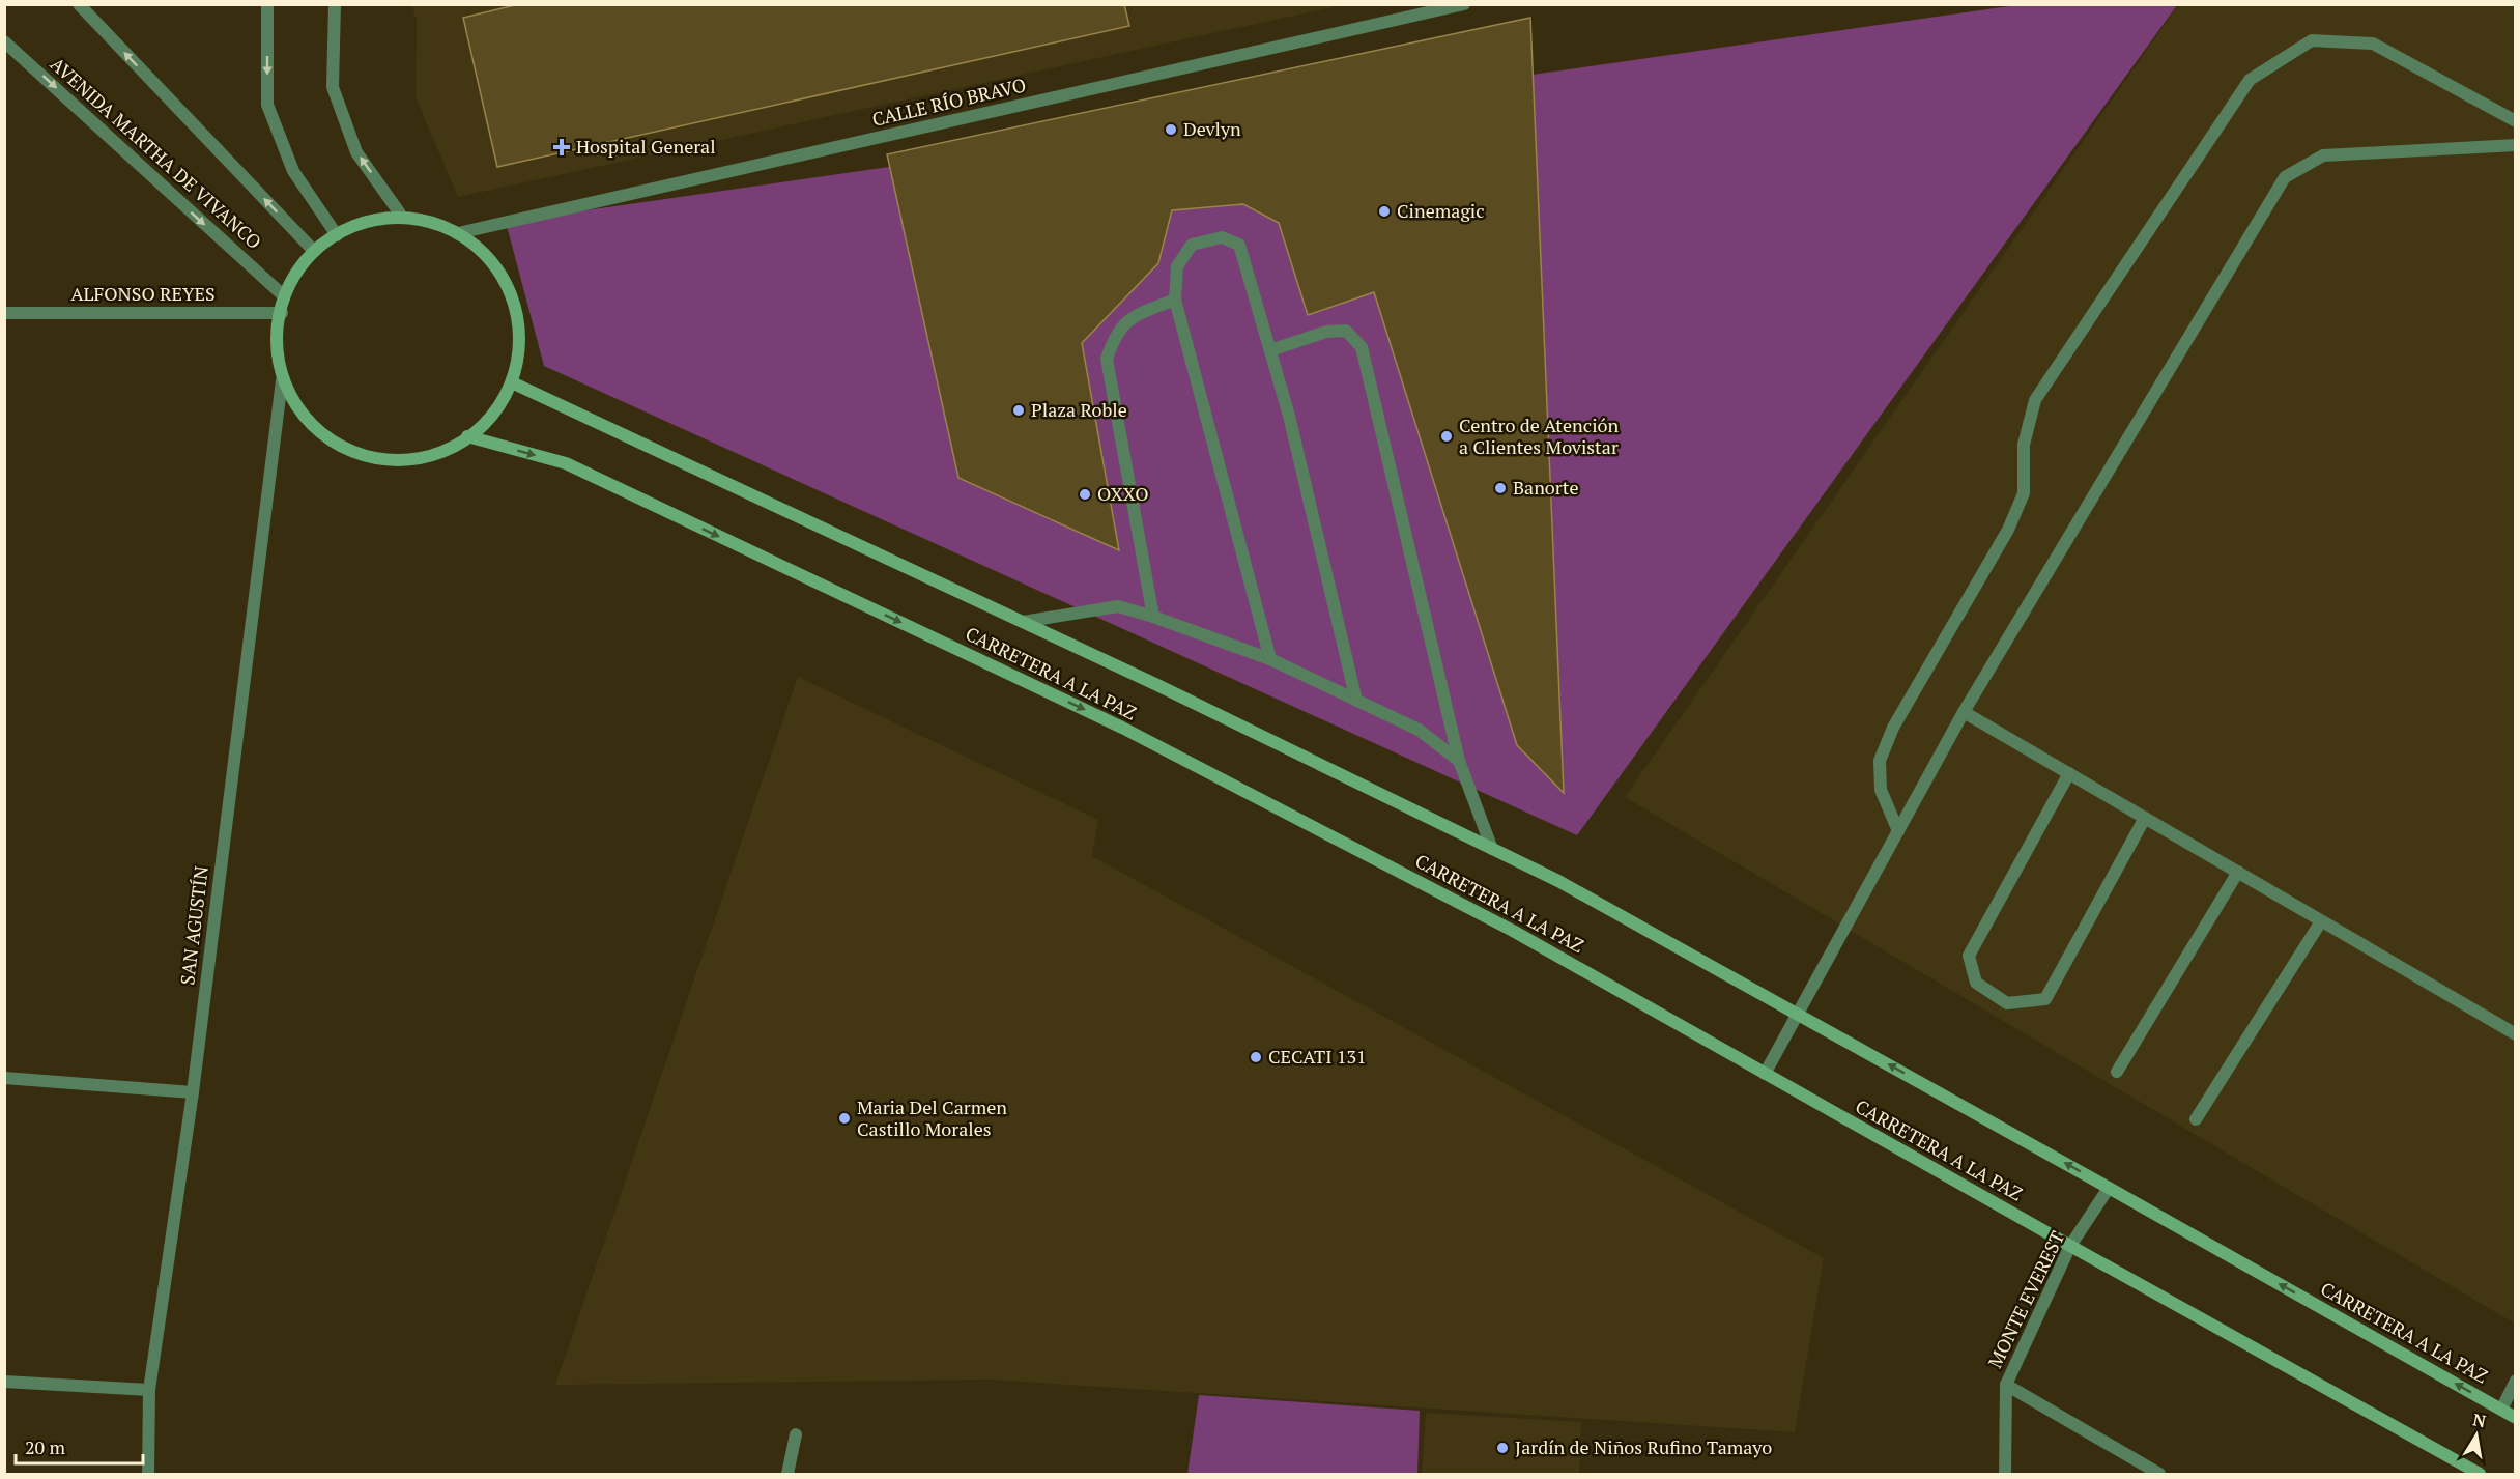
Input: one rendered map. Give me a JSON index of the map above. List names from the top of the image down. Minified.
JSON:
{"streets":{"main road":["CARRETERA A LA PAZ"],"street":["CALLE RÍO BRAVO","AVENIDA MARTHA DE VIVANCO","ALFONSO REYES","SAN AGUSTÍN","MONTE EVEREST"]},"crossings":[["CARRETERA A LA PAZ","MONTE EVEREST"]],"places":{"other":["Devlyn","Cinemagic","Plaza Roble","Centro de Atención a Clientes Movistar","Banorte","OXXO","CECATI 131","Maria Del Carmen Castillo Morales","Jardín de Niños Rufino Tamayo"],"health":["Hospital General"]},"scale_bar":"20 m","north":"top"}
